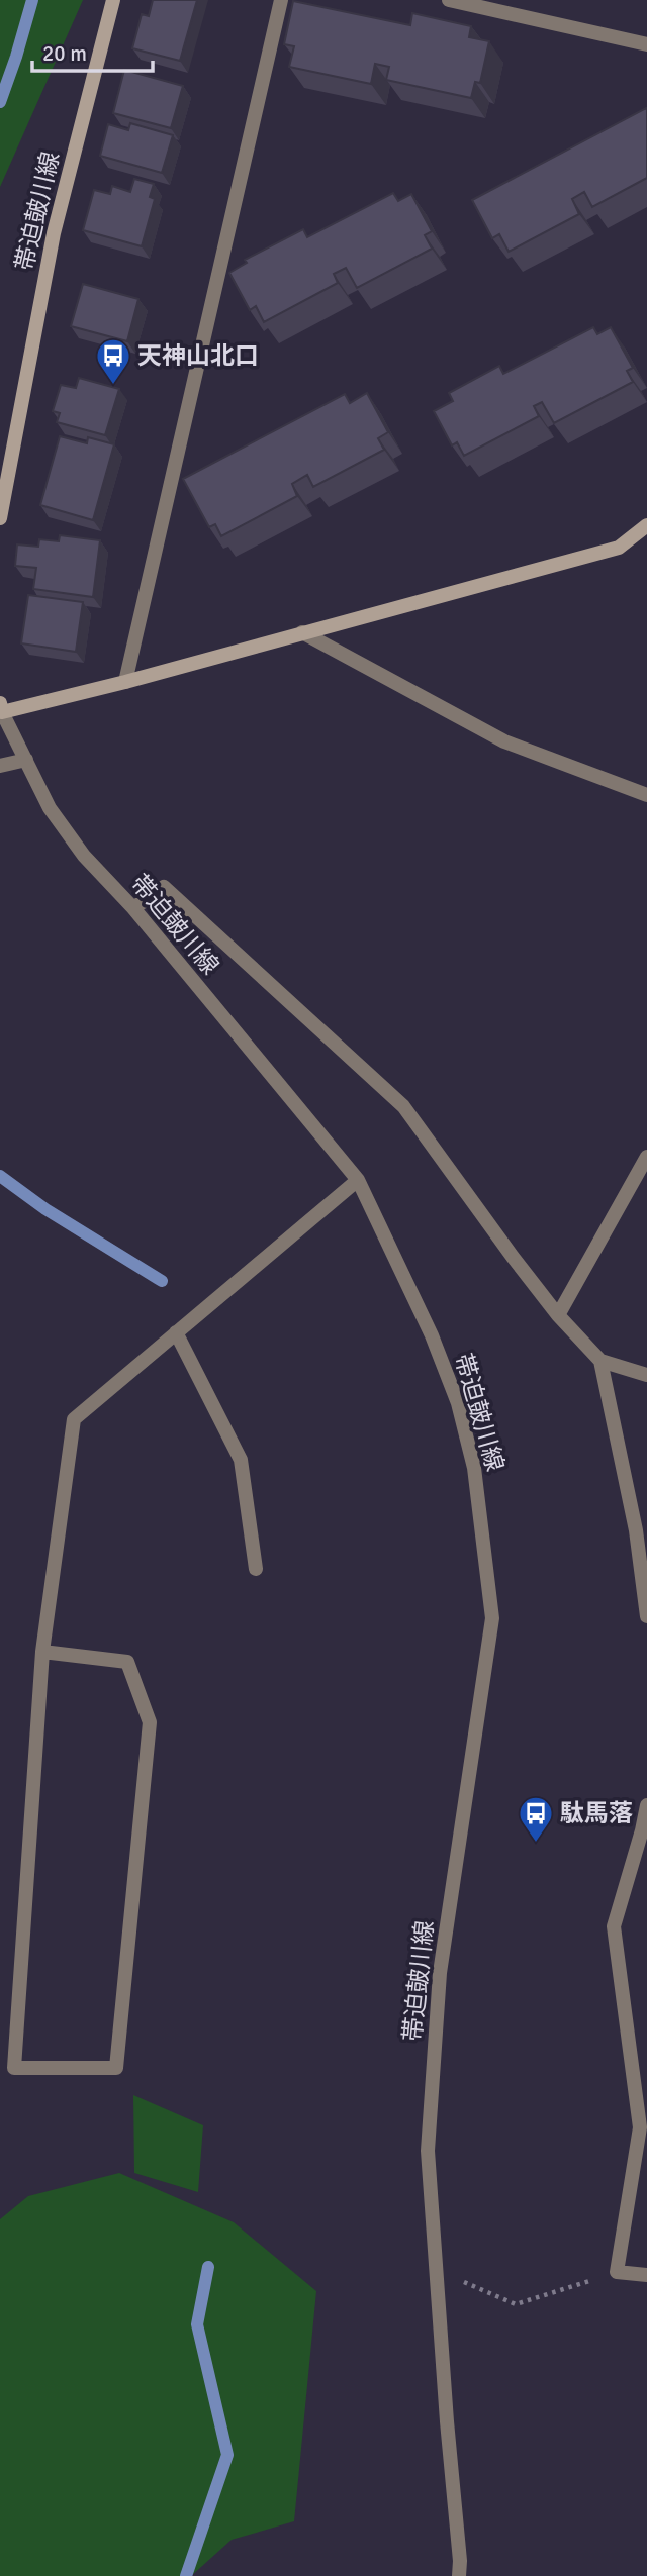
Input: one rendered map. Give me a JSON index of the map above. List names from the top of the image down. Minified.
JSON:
{"streets":{"street":["帯迫皷川線"]},"places":{"bus stop":["天神山北口","駄馬落"]},"scale_bar":"20 m"}
